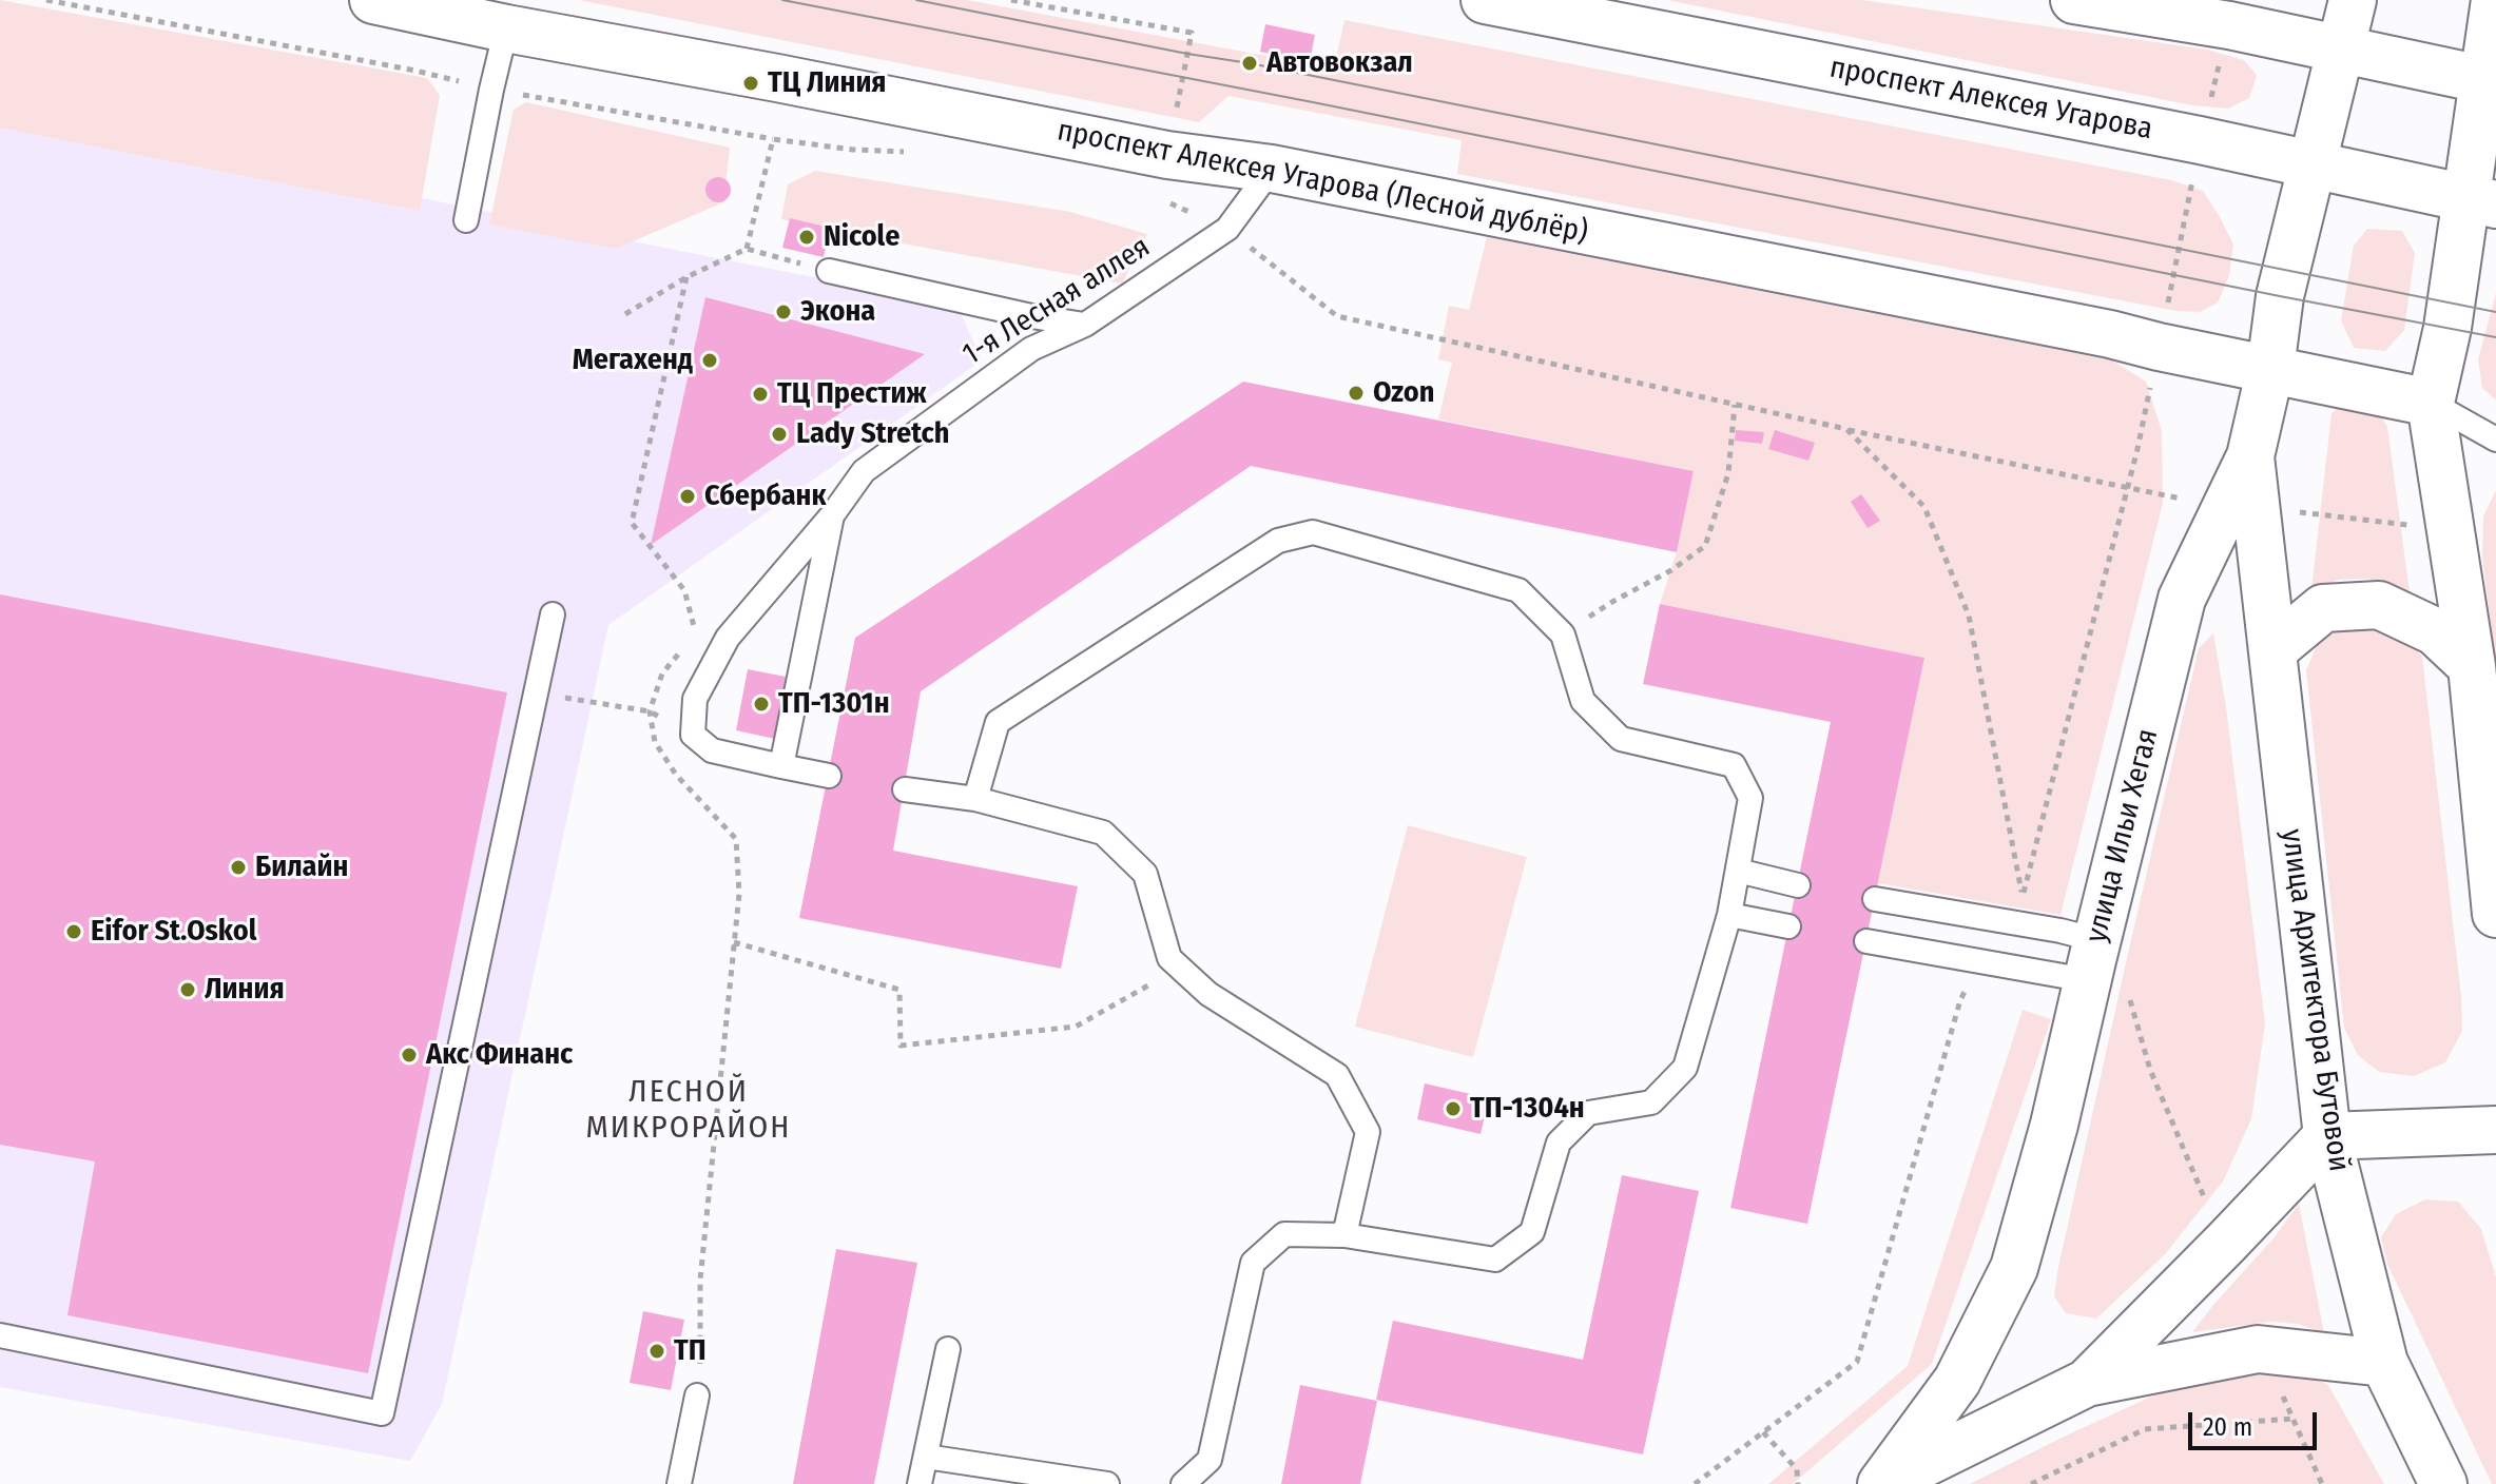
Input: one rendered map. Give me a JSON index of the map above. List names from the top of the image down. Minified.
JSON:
{"streets":{"main road":["проспект Алексея Угарова","проспект Алексея Угарова (Лесной дублёр)","улица Ильи Хегая","улица Архитектора Бутовой"],"lane":["1-я Лесная аллея"]},"crossings":[["проспект Алексея Угарова","улица Ильи Хегая"],["проспект Алексея Угарова (Лесной дублёр)","1-я Лесная аллея"],["проспект Алексея Угарова (Лесной дублёр)","улица Ильи Хегая"],["улица Ильи Хегая","улица Архитектора Бутовой"]],"districts":["ЛЕСНОЙ МИКРОРАЙОН"],"places":["Автовокзал","ТЦ Линия","Nicole","Экона","Мегахенд","Ozon","ТЦ Престиж","Lady Stretch","Сбербанк","ТП-1301н","Билайн","Eifor St.Oskol","Линия","Акс Финанс","ТП-1304н","ТП"],"scale_bar":"20 m"}
